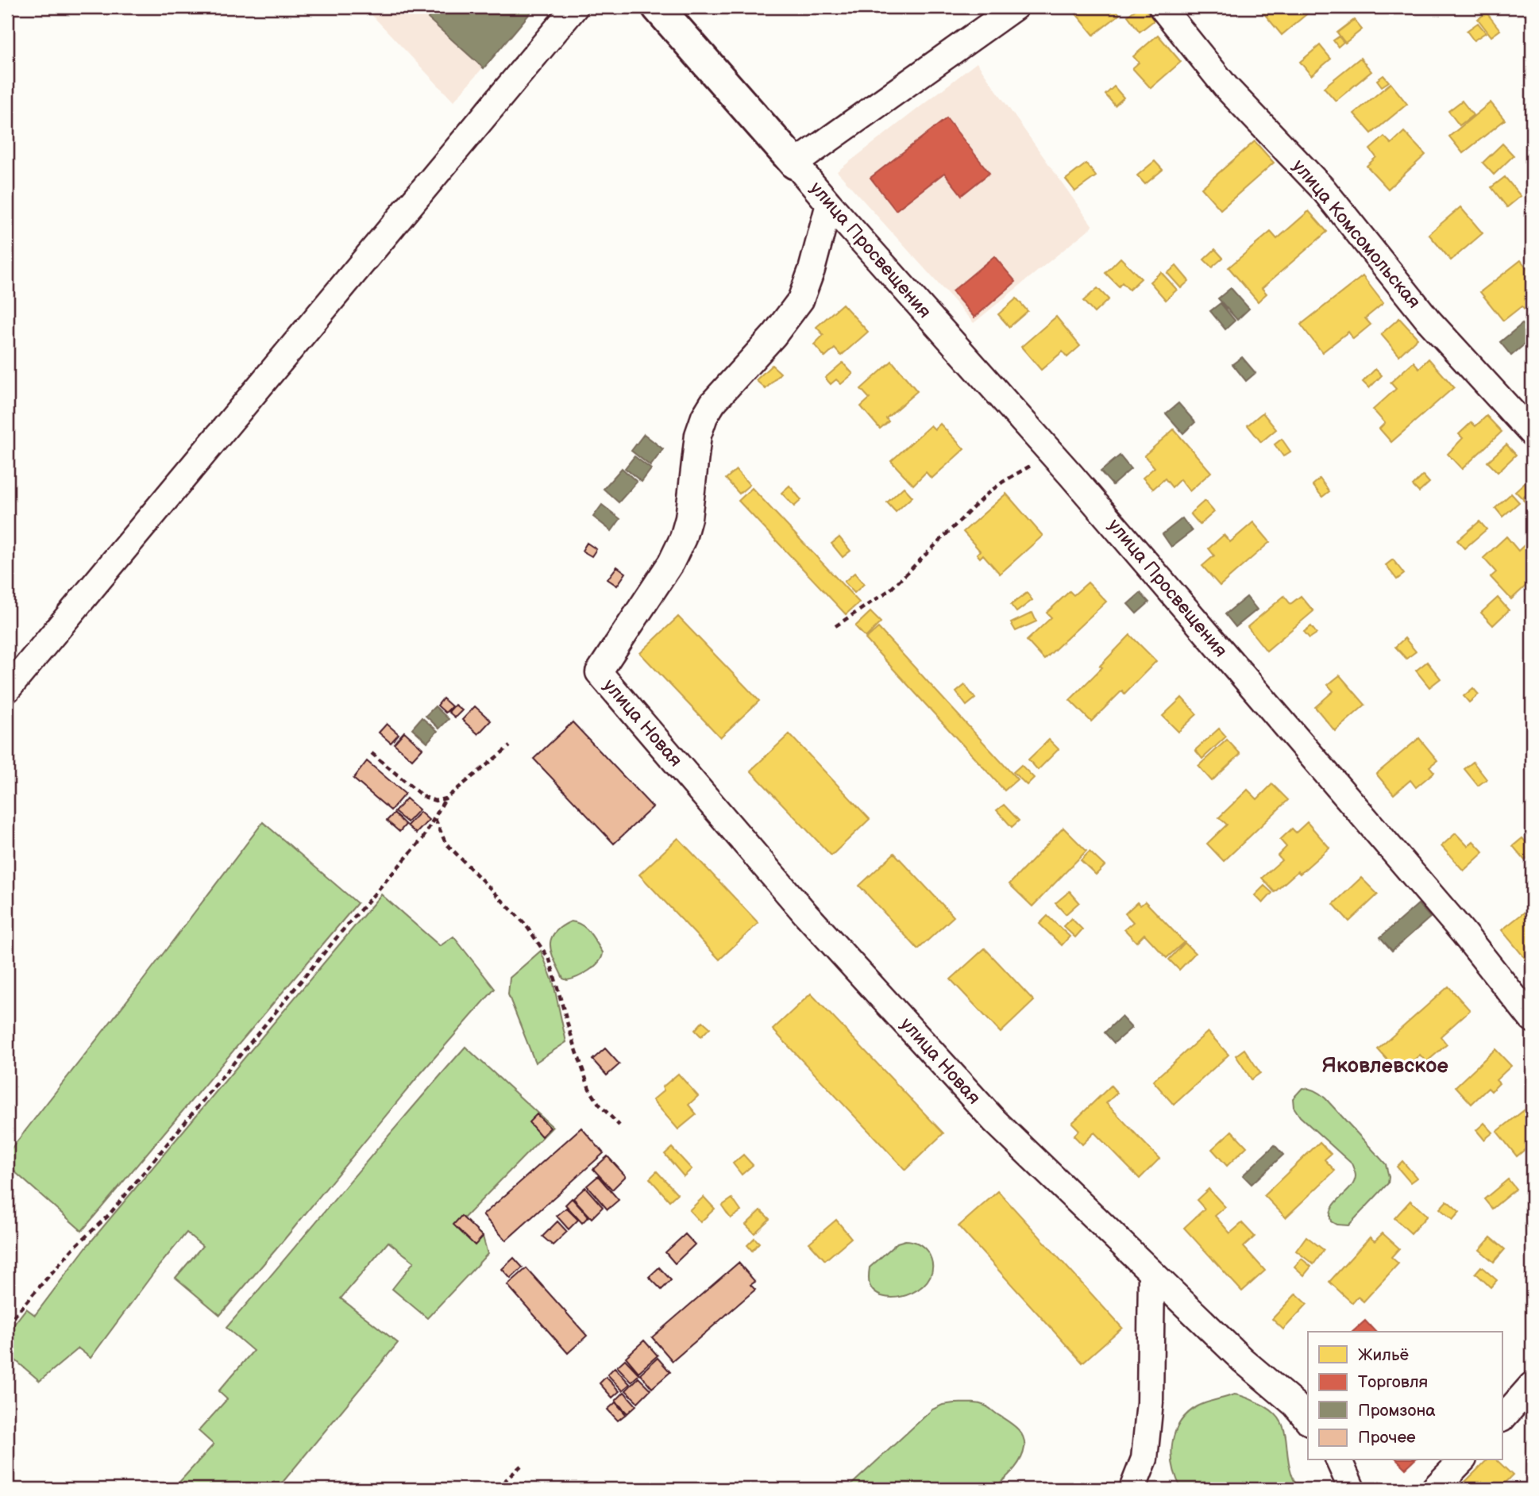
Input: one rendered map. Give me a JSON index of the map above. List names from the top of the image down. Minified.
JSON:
{"streets":{"street":["улица Комсомольская","улица Просвещения","улица Новая"]},"crossings":[["улица Просвещения","улица Новая"]],"districts":["Яковлевское"],"legend":["Жильё","Торговля","Промзона","Прочее"]}
